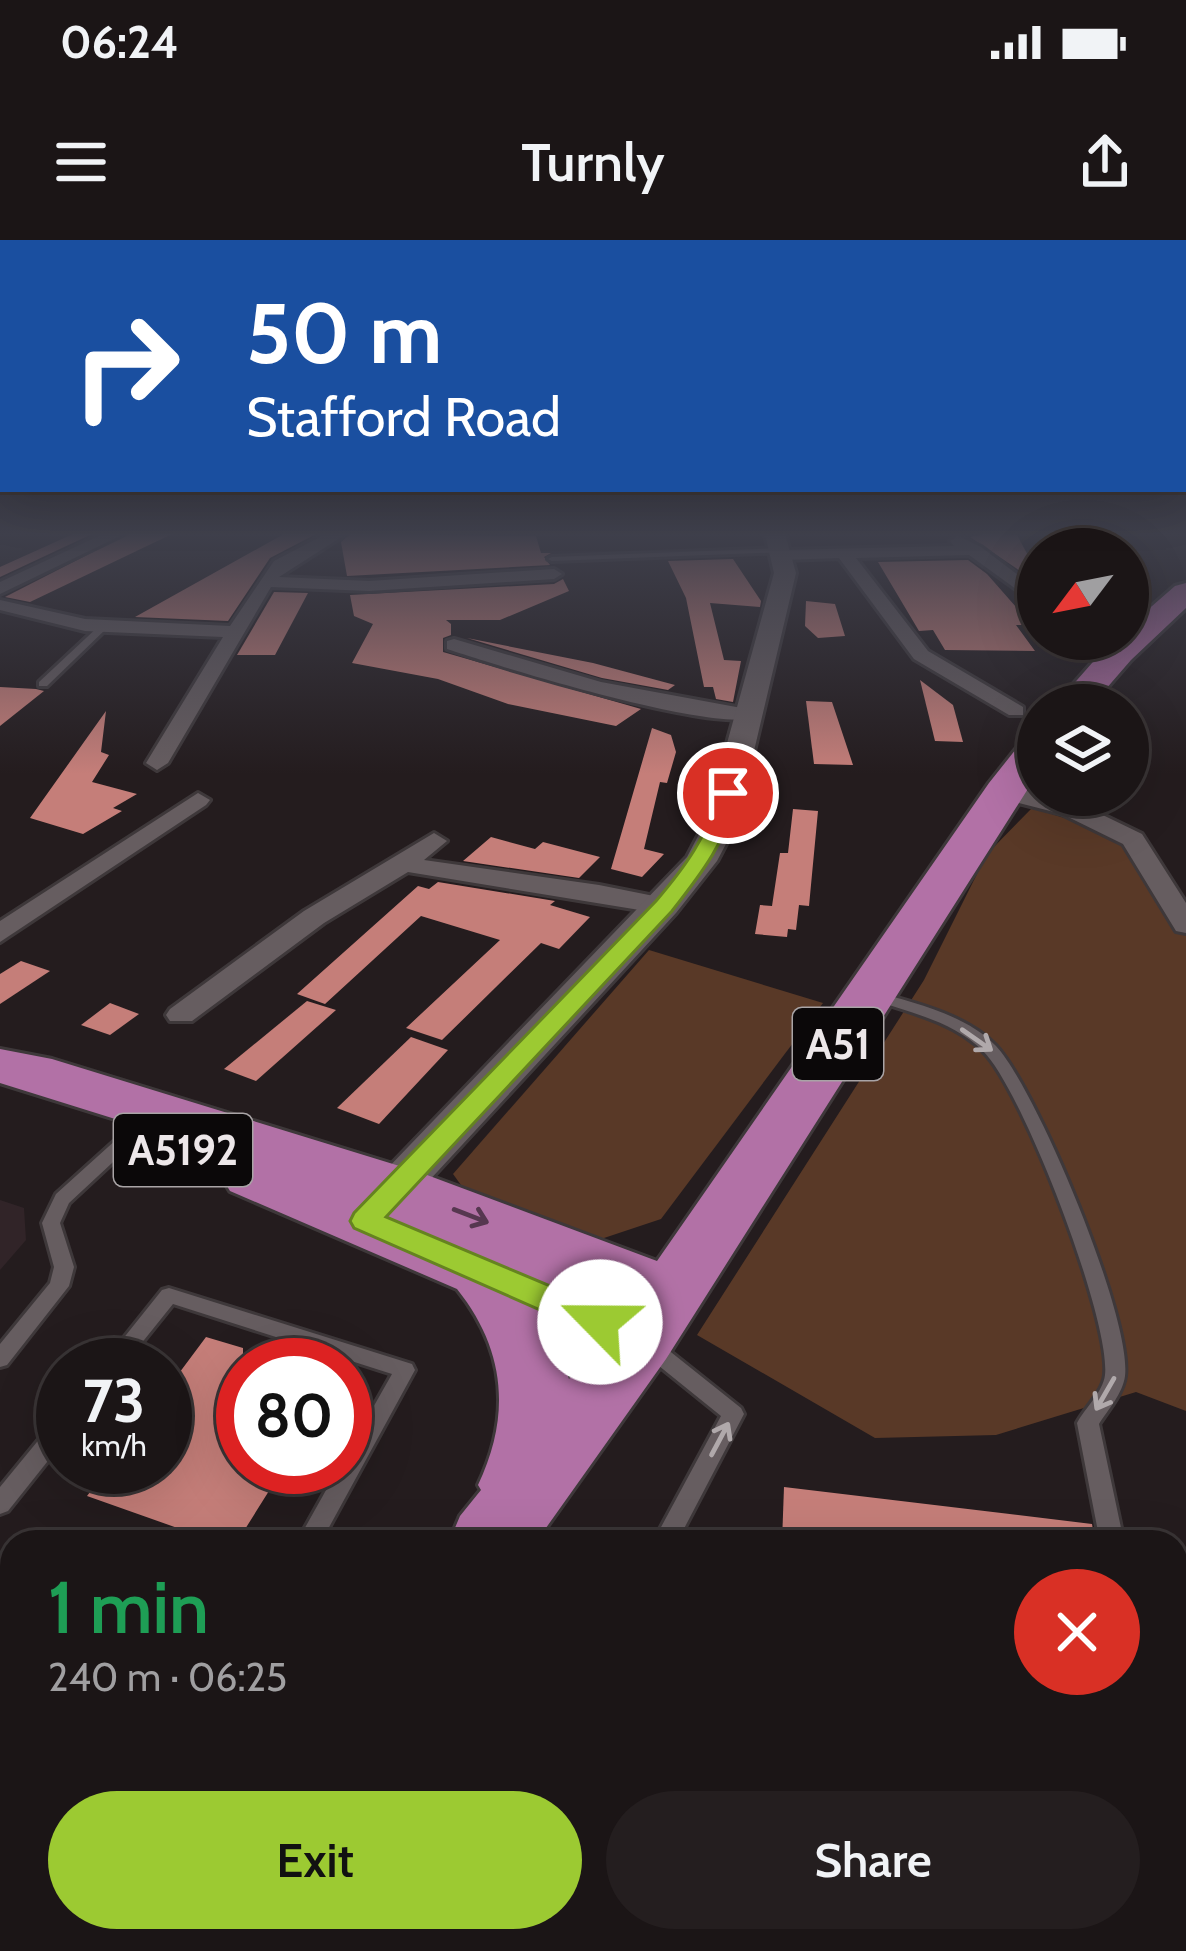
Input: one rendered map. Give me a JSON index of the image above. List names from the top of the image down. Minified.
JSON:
{"streets":{"highway":["A51","A5192"]},"crossings":[["A51","A5192"]],"north":"bottom left","page":{"status":"06:24","header":"Turnly","turn":["50 m","Stafford Road"],"speed":"73 km/h","limit":"80","heading":["1 min","240 m · 06:25"],"buttons":["Exit","Share"]}}
